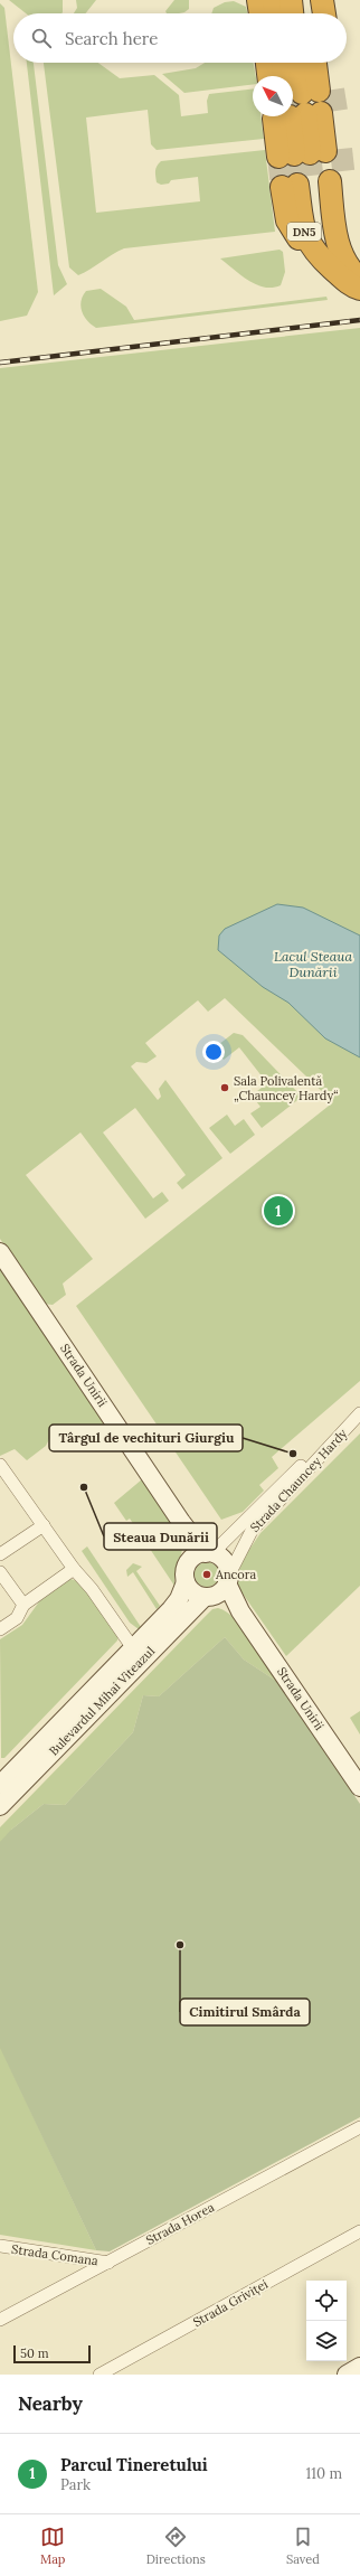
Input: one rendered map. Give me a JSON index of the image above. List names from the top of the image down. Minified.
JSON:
{"streets":{"highway":["DN5"],"main road":["Strada Unirii","Bulevardul Mihai Viteazul"],"street":["Strada Chauncey Hardy","Strada Horea","Strada Comana","Strada Griviței"]},"crossings":[["Strada Unirii","Strada Chauncey Hardy"],["Strada Unirii","Bulevardul Mihai Viteazul"],["Strada Chauncey Hardy","Bulevardul Mihai Viteazul"],["Strada Horea","Strada Comana"]],"water":["Lacul Steaua Dunării"],"places":["Sala Polivalentă „Chauncey Hardy“","Târgul de vechituri Giurgiu","Steaua Dunării","Ancora","Cimitirul Smârda"],"scale_bar":"50 m","north":"top left","page":{"search":"Search here","pins":"1","scale":"50 m","heading":"Nearby","list":[{"mark":"1","name":"Parcul Tineretului","note":"Park","value":"110 m"}],"nav":["Map","Directions","Saved"]}}
